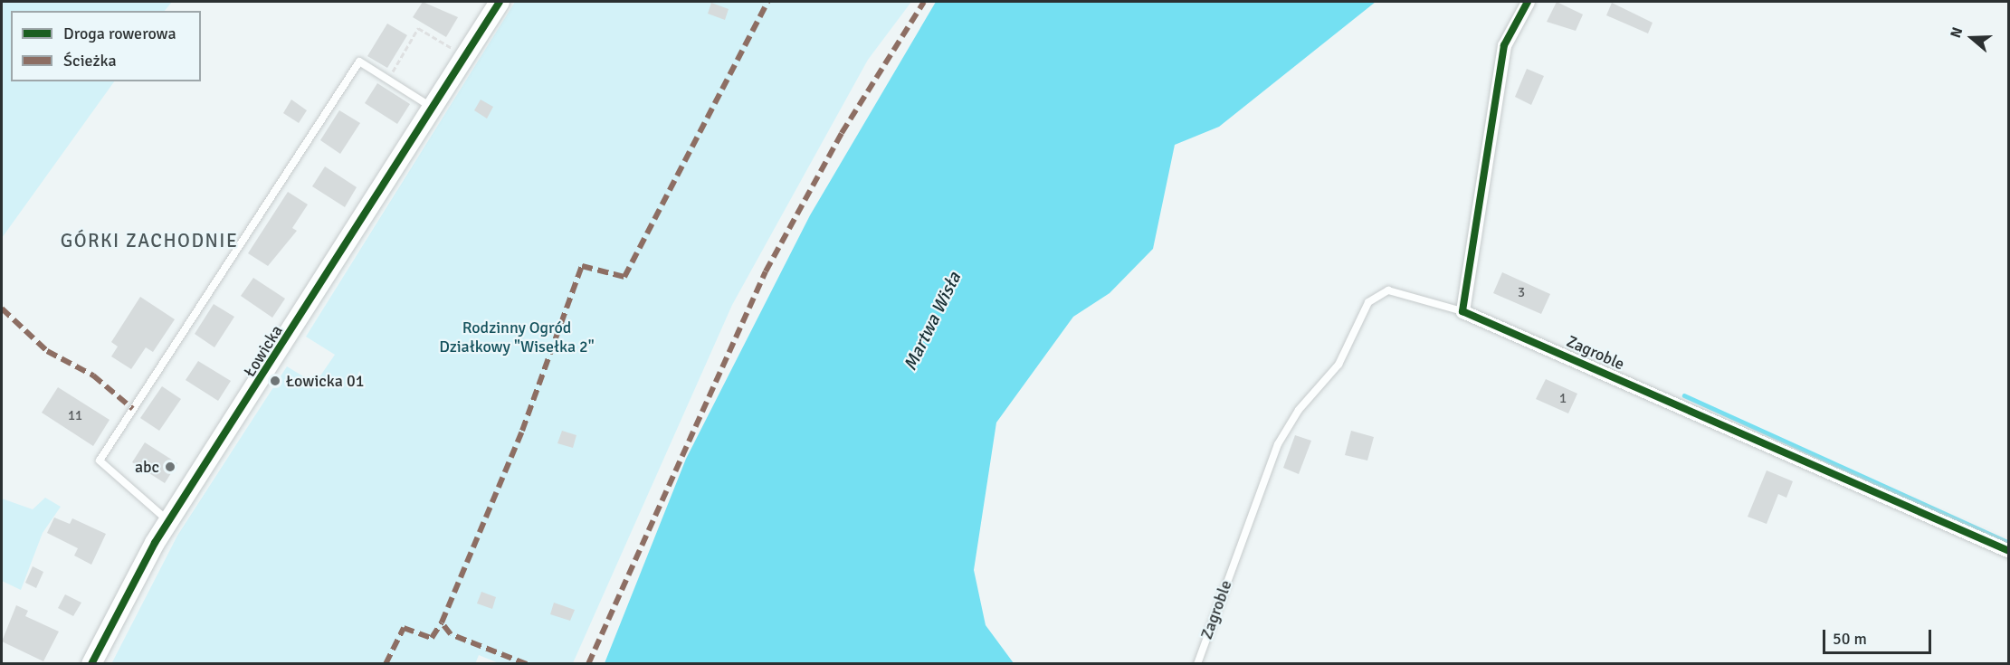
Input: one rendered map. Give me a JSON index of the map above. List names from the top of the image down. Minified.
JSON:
{"streets":{"street":["Łowicka","Zagroble"]},"districts":["GÓRKI ZACHODNIE"],"water":["Martwa Wisła"],"parks":["Rodzinny Ogród Działkowy \"Wisełka 2\""],"places":["Łowicka 01","abc"],"house_numbers":["3","1","11"],"legend":["Droga rowerowa","Ścieżka"],"scale_bar":"50 m","north":"left"}
